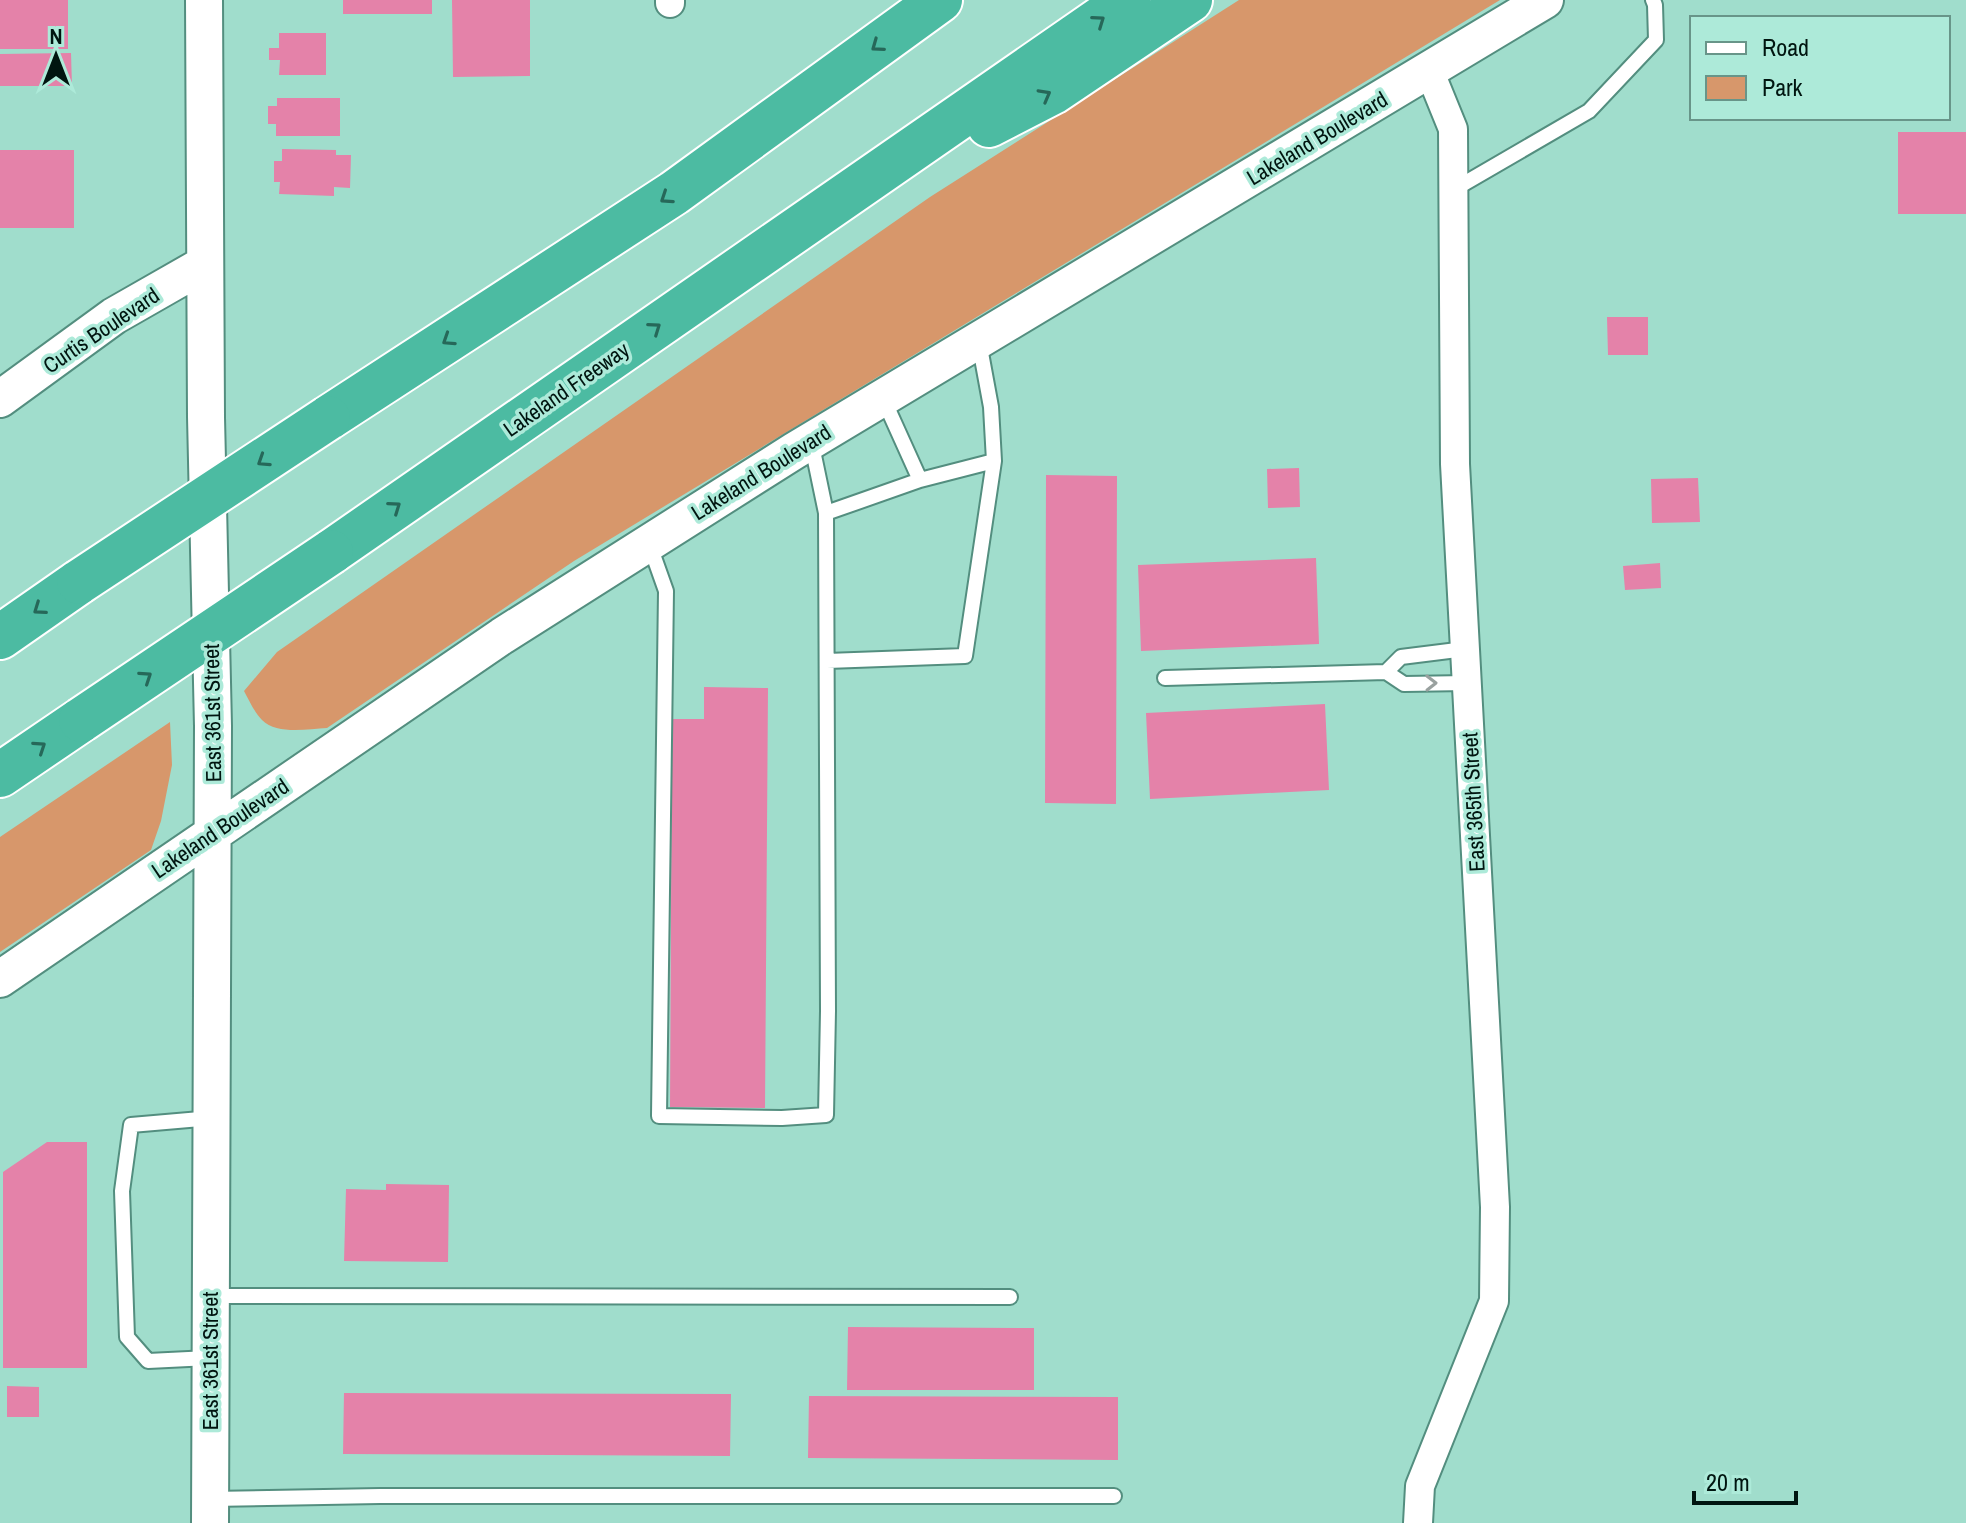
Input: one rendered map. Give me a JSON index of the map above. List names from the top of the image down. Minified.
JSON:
{"streets":{"highway":["Lakeland Freeway"],"street":["Lakeland Boulevard","Curtis Boulevard","East 361st Street","East 365th Street"]},"crossings":[["Lakeland Boulevard","East 361st Street"],["Lakeland Boulevard","East 365th Street"],["Curtis Boulevard","East 361st Street"]],"legend":["Road","Park"],"scale_bar":"20 m","north":"top"}
